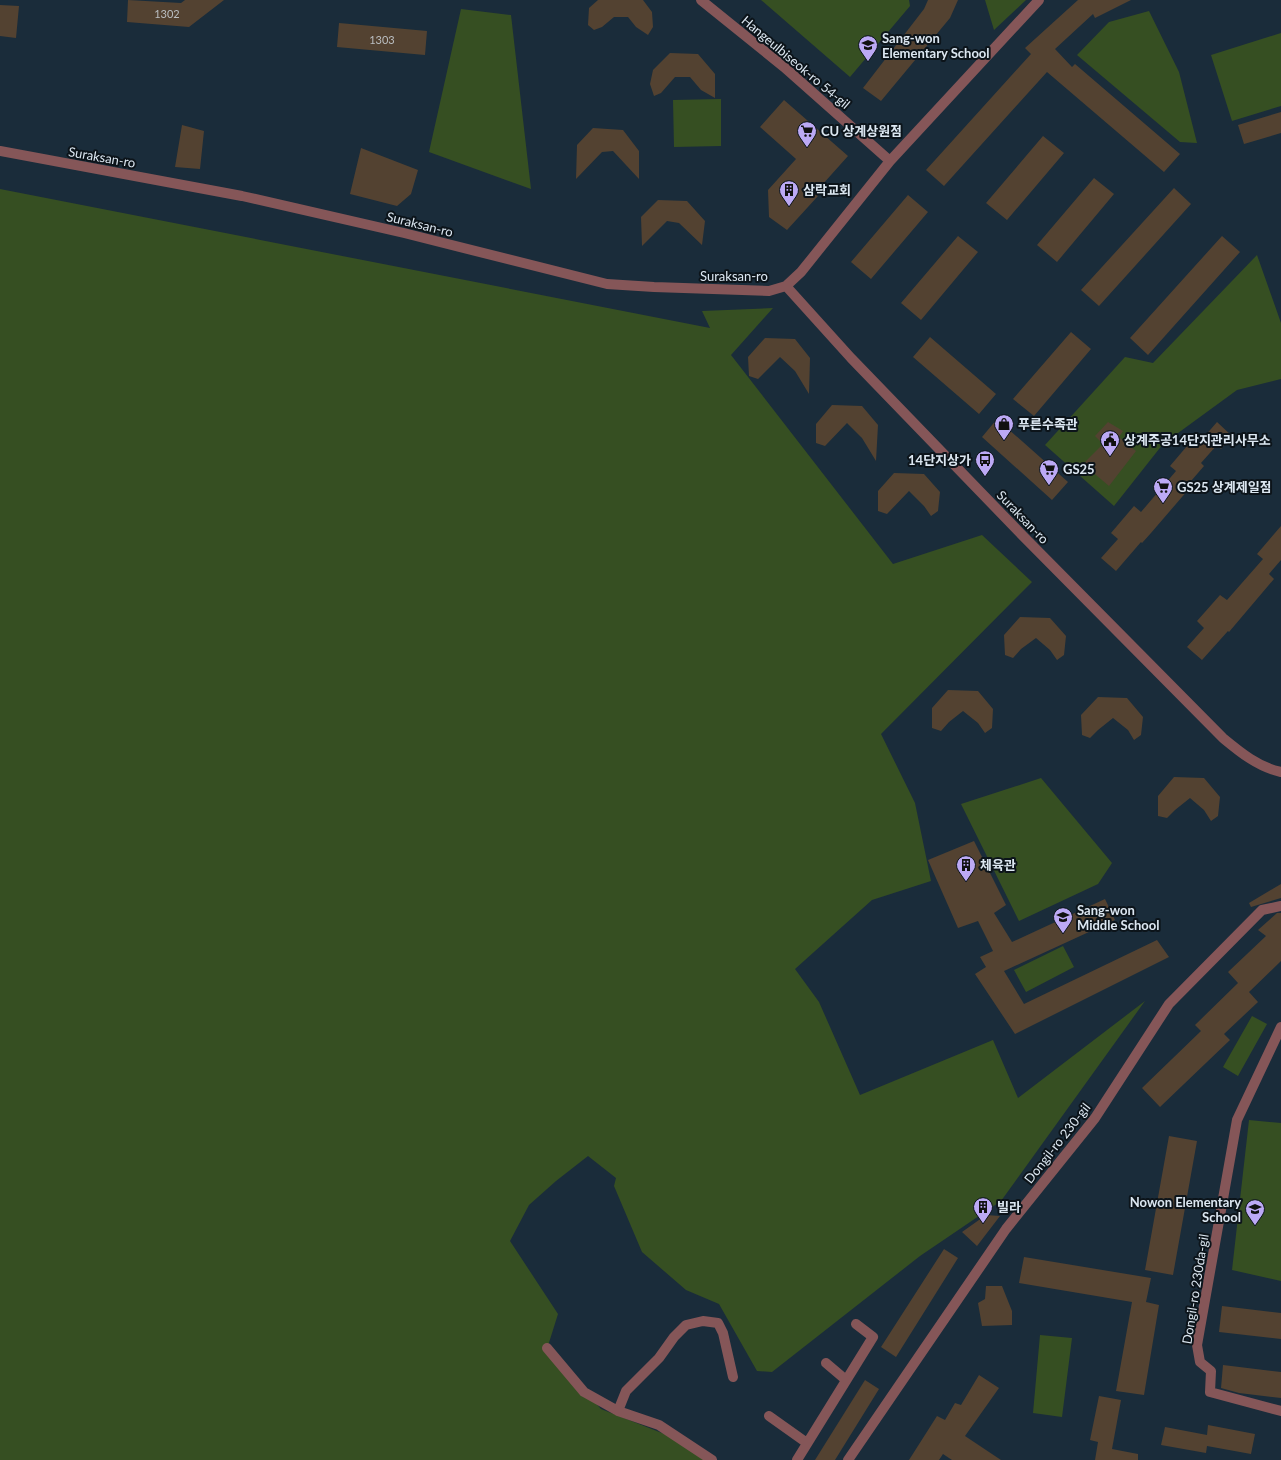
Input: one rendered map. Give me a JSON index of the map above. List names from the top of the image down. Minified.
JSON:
{"streets":{"street":["Hangeulbiseok-ro 54-gil","Suraksan-ro","Dongil-ro 230-gil","Dongil-ro 230da-gil"]},"places":{"school or university":["Sang-won Elementary School","Sang-won Middle School","Nowon Elementary School"],"supermarket":["CU 상계상원점","GS25","GS25 상계제일점"],"building":["삼락교회","체육관","빌라"],"shop":["푸른수족관"],"public building":["상계주공14단지관리사무소"],"bus stop":["14단지상가"]},"house_numbers":["1302","1303"]}
